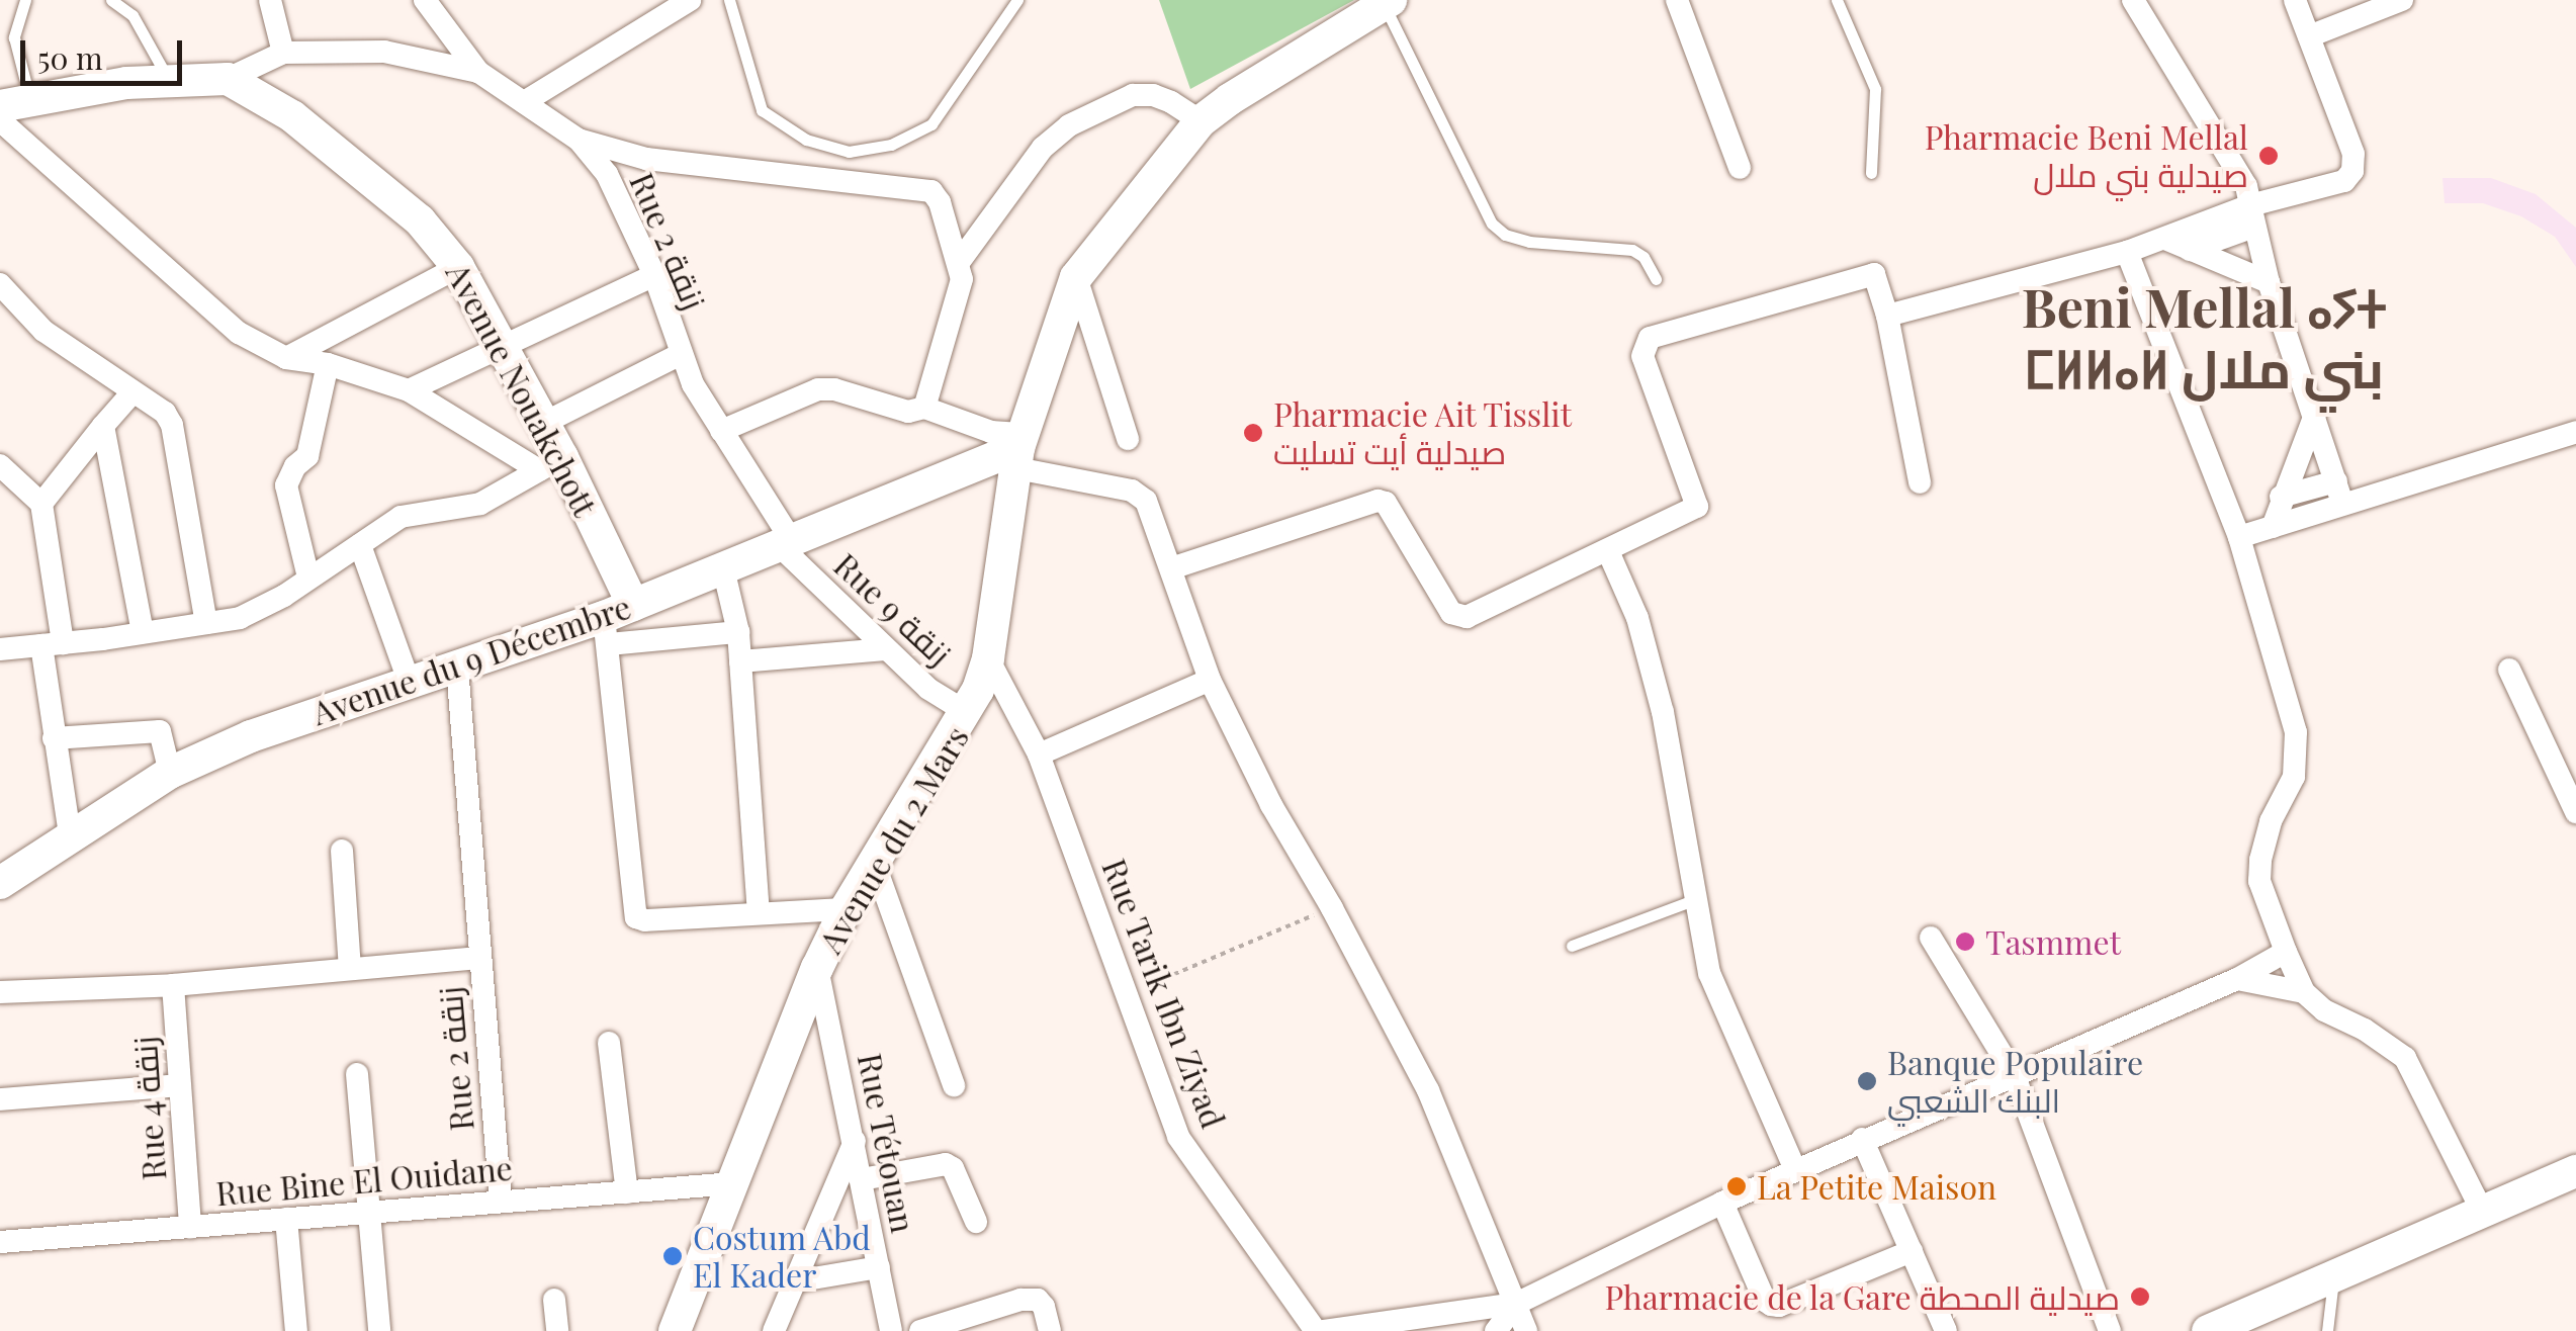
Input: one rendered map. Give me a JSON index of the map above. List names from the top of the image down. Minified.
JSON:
{"streets":{"street":["Rue 2 زنقة","Avenue Nouakchott","Rue 9 زنقة","Avenue du 9 Décembre","Avenue du 2 Mars","Rue Tarik Ibn Ziyad","Rue 4 زنقة","Rue Tétouan","Rue Bine El Ouidane"]},"crossings":[["Rue 2 زنقة","Avenue Nouakchott"],["Rue 2 زنقة","Rue 9 زنقة"],["Rue 2 زنقة","Avenue du 9 Décembre"],["Rue 2 زنقة","Rue Bine El Ouidane"],["Avenue Nouakchott","Avenue du 9 Décembre"],["Rue 9 زنقة","Avenue du 9 Décembre"],["Rue 9 زنقة","Avenue du 2 Mars"],["Avenue du 9 Décembre","Avenue du 2 Mars"],["Avenue du 2 Mars","Rue Tarik Ibn Ziyad"],["Avenue du 2 Mars","Rue Tétouan"],["Avenue du 2 Mars","Rue Bine El Ouidane"],["Rue 4 زنقة","Rue Bine El Ouidane"]],"districts":["Beni Mellal ⴰⵢⵜ ⵎⵍⵍⴰⵍ بني ملال"],"places":["Pharmacie Beni Mellal صيدلية بني ملال","Pharmacie Ait Tisslit صيدلية أيت تسليت","Tasmmet","Banque Populaire البنك الشعبي","La Petite Maison","Costum Abd El Kader","Pharmacie de la Gare صيدلية المحطة"],"scale_bar":"50 m"}
